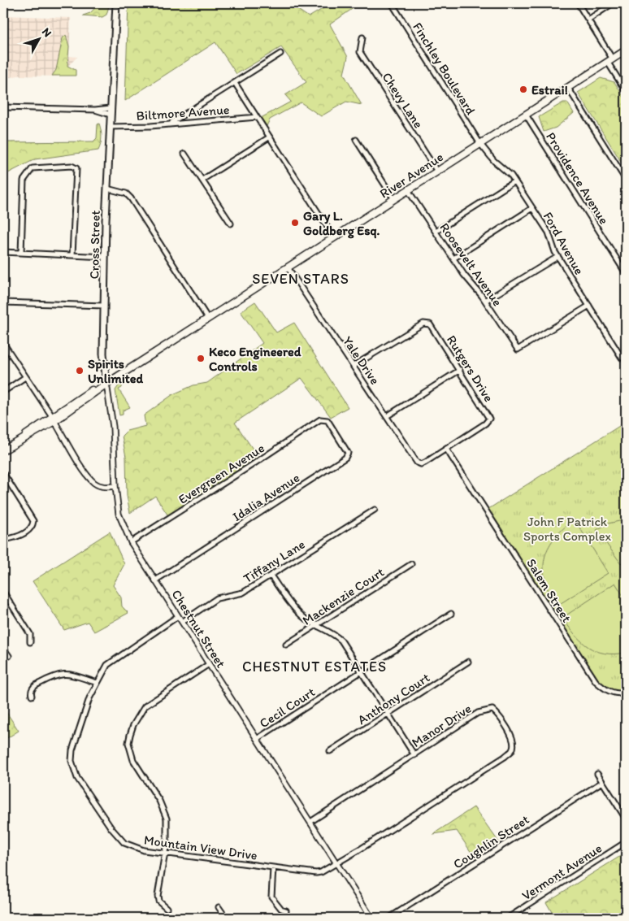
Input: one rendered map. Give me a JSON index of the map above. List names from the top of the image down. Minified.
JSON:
{"streets":{"highway":["River Avenue"],"main road":["Cross Street"],"street":["Finchley Boulevard","Chevy Lane","Biltmore Avenue","Providence Avenue","Ford Avenue","Roosevelt Avenue","Yale Drive","Rutgers Drive","Evergreen Avenue","Idalia Avenue","Tiffany Lane","Salem Street","Mackenzie Court","Chestnut Street","Anthony Court","Cecil Court","Manor Drive","Coughlin Street","Mountain View Drive","Vermont Avenue"]},"crossings":[["Finchley Boulevard","River Avenue"],["Finchley Boulevard","Ford Avenue"],["Chevy Lane","River Avenue"],["Biltmore Avenue","Cross Street"],["River Avenue","Providence Avenue"],["River Avenue","Ford Avenue"],["River Avenue","Cross Street"],["River Avenue","Roosevelt Avenue"],["River Avenue","Yale Drive"],["Ford Avenue","Roosevelt Avenue"],["Cross Street","Chestnut Street"],["Yale Drive","Rutgers Drive"],["Yale Drive","Salem Street"],["Rutgers Drive","Salem Street"],["Evergreen Avenue","Idalia Avenue"],["Evergreen Avenue","Chestnut Street"],["Idalia Avenue","Chestnut Street"],["Tiffany Lane","Chestnut Street"],["Chestnut Street","Cecil Court"],["Chestnut Street","Manor Drive"],["Chestnut Street","Mountain View Drive"],["Manor Drive","Mountain View Drive"]],"districts":["SEVEN STARS","CHESTNUT ESTATES"],"parks":["John F Patrick Sports Complex"],"places":["Estrai!","Gary L. Goldberg Esq.","Keco Engineered Controls","Spirits Unlimited"],"north":"top right"}
